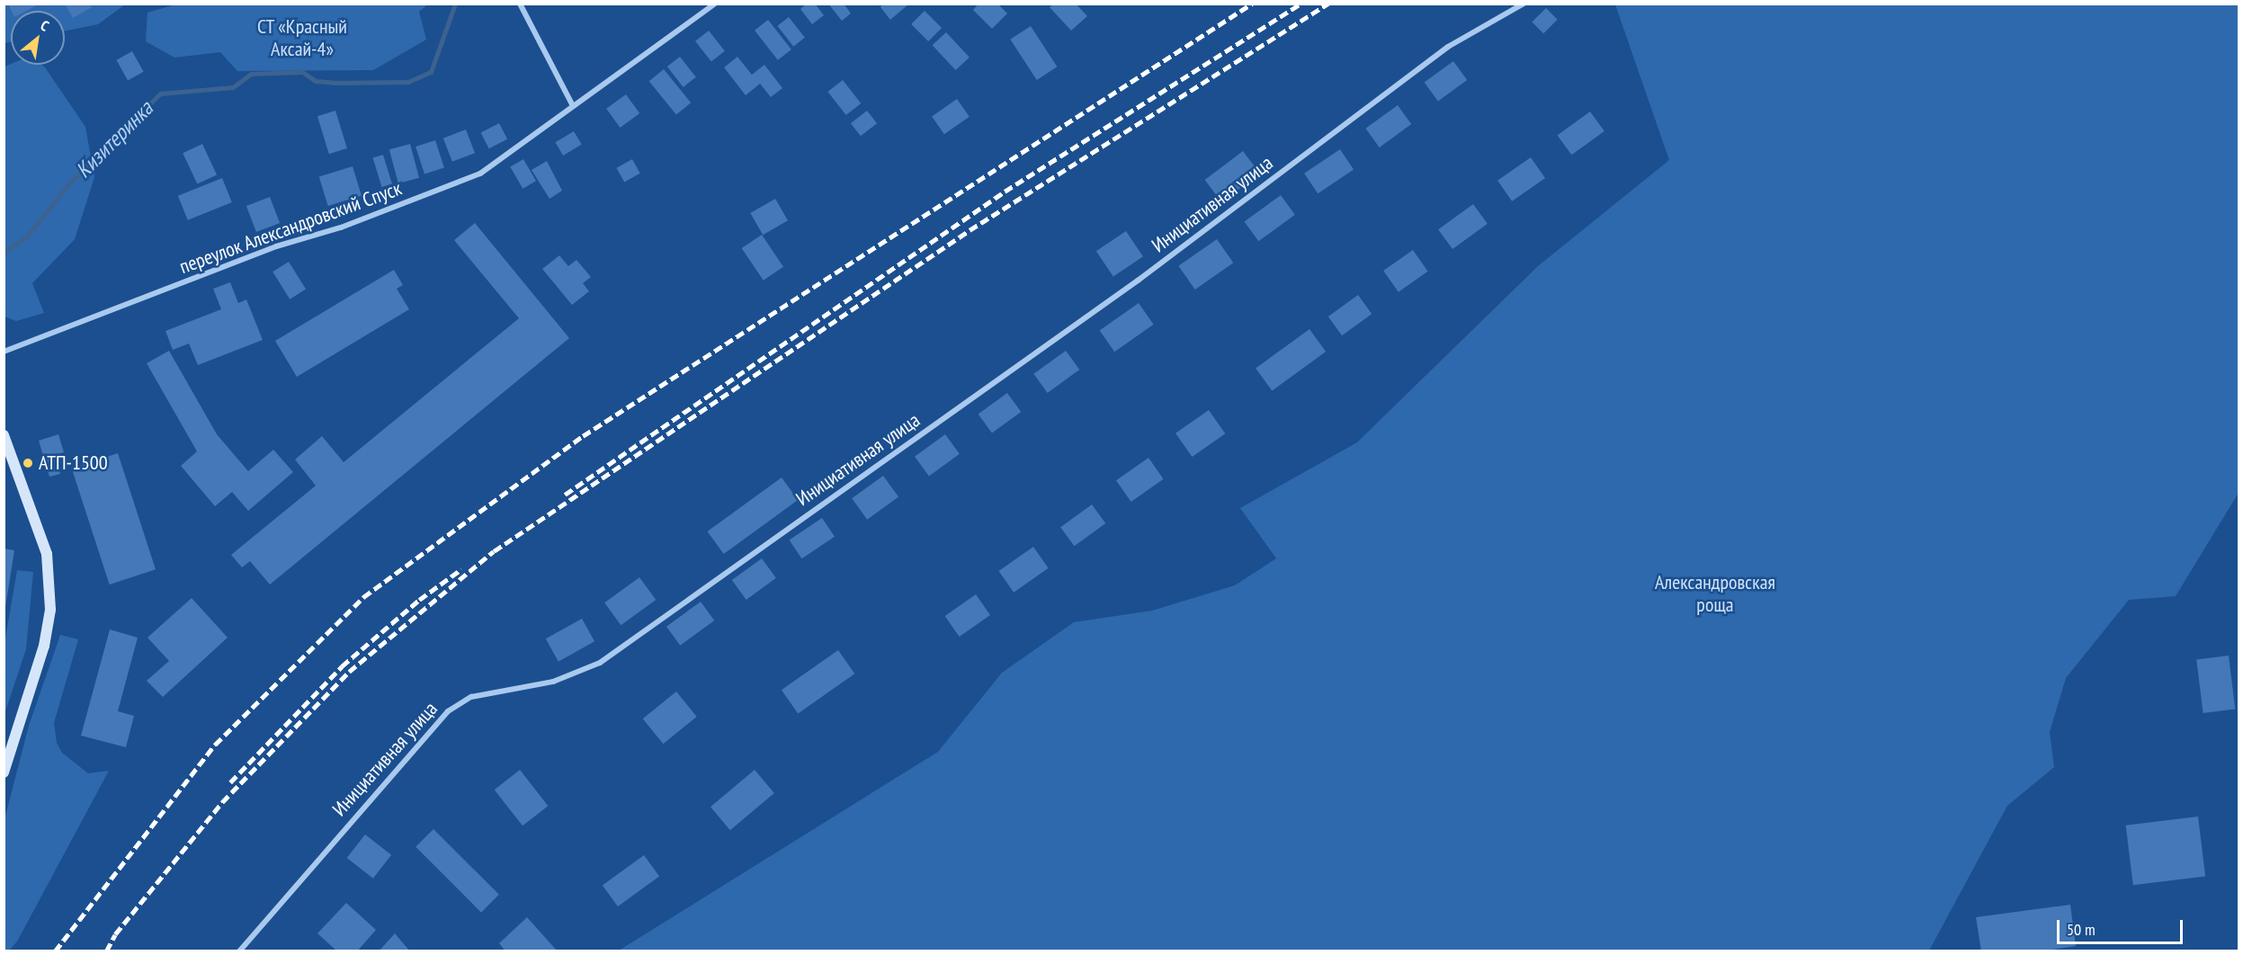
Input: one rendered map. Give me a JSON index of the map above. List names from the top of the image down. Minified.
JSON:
{"streets":{"street":["Инициативная улица","переулок Александровский Спуск"]},"water":["Кизитеринка"],"parks":["СТ «Красный Аксай-4»","Александровская роща"],"places":["АТП-1500"],"scale_bar":"50 m","north":"top right"}
